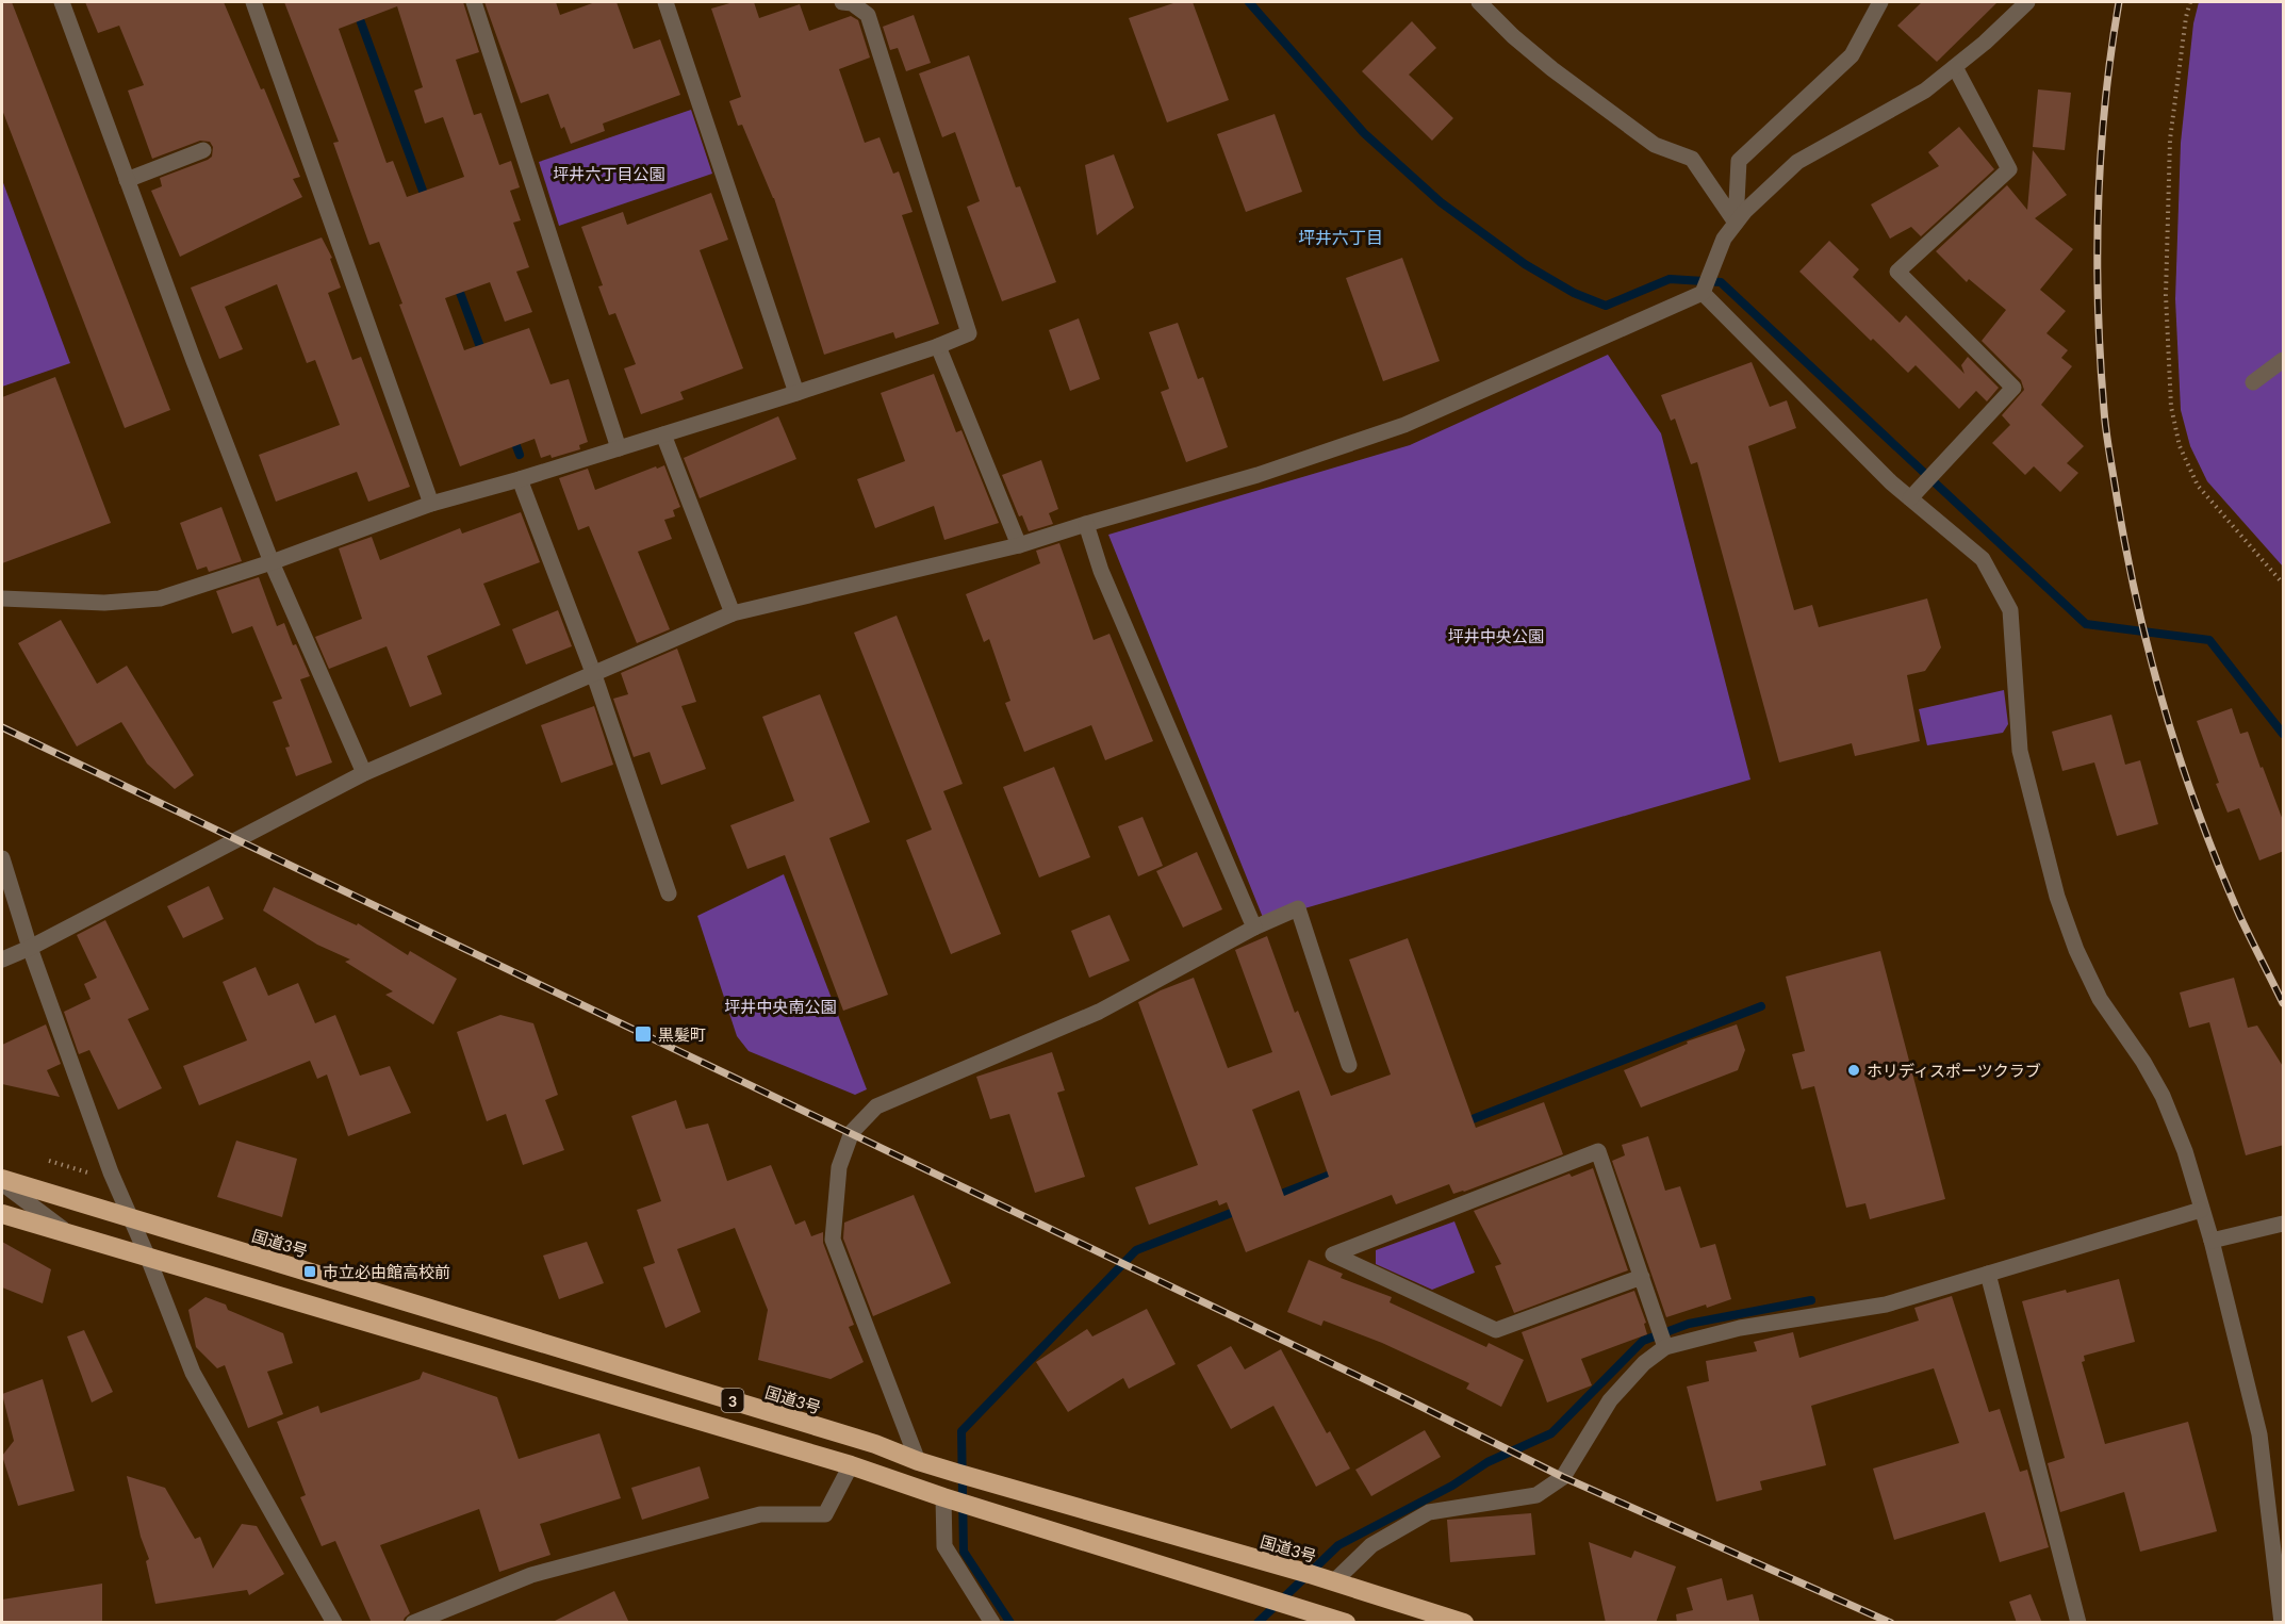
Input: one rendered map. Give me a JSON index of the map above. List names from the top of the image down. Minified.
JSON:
{"streets":{"highway":["国道3号","3"]},"districts":["坪井六丁目"],"parks":["坪井六丁目公園","坪井中央公園","坪井中央南公園"],"places":{"transit":["黒髪町","市立必由館高校前"],"other":["ホリディスポーツクラブ"]}}
